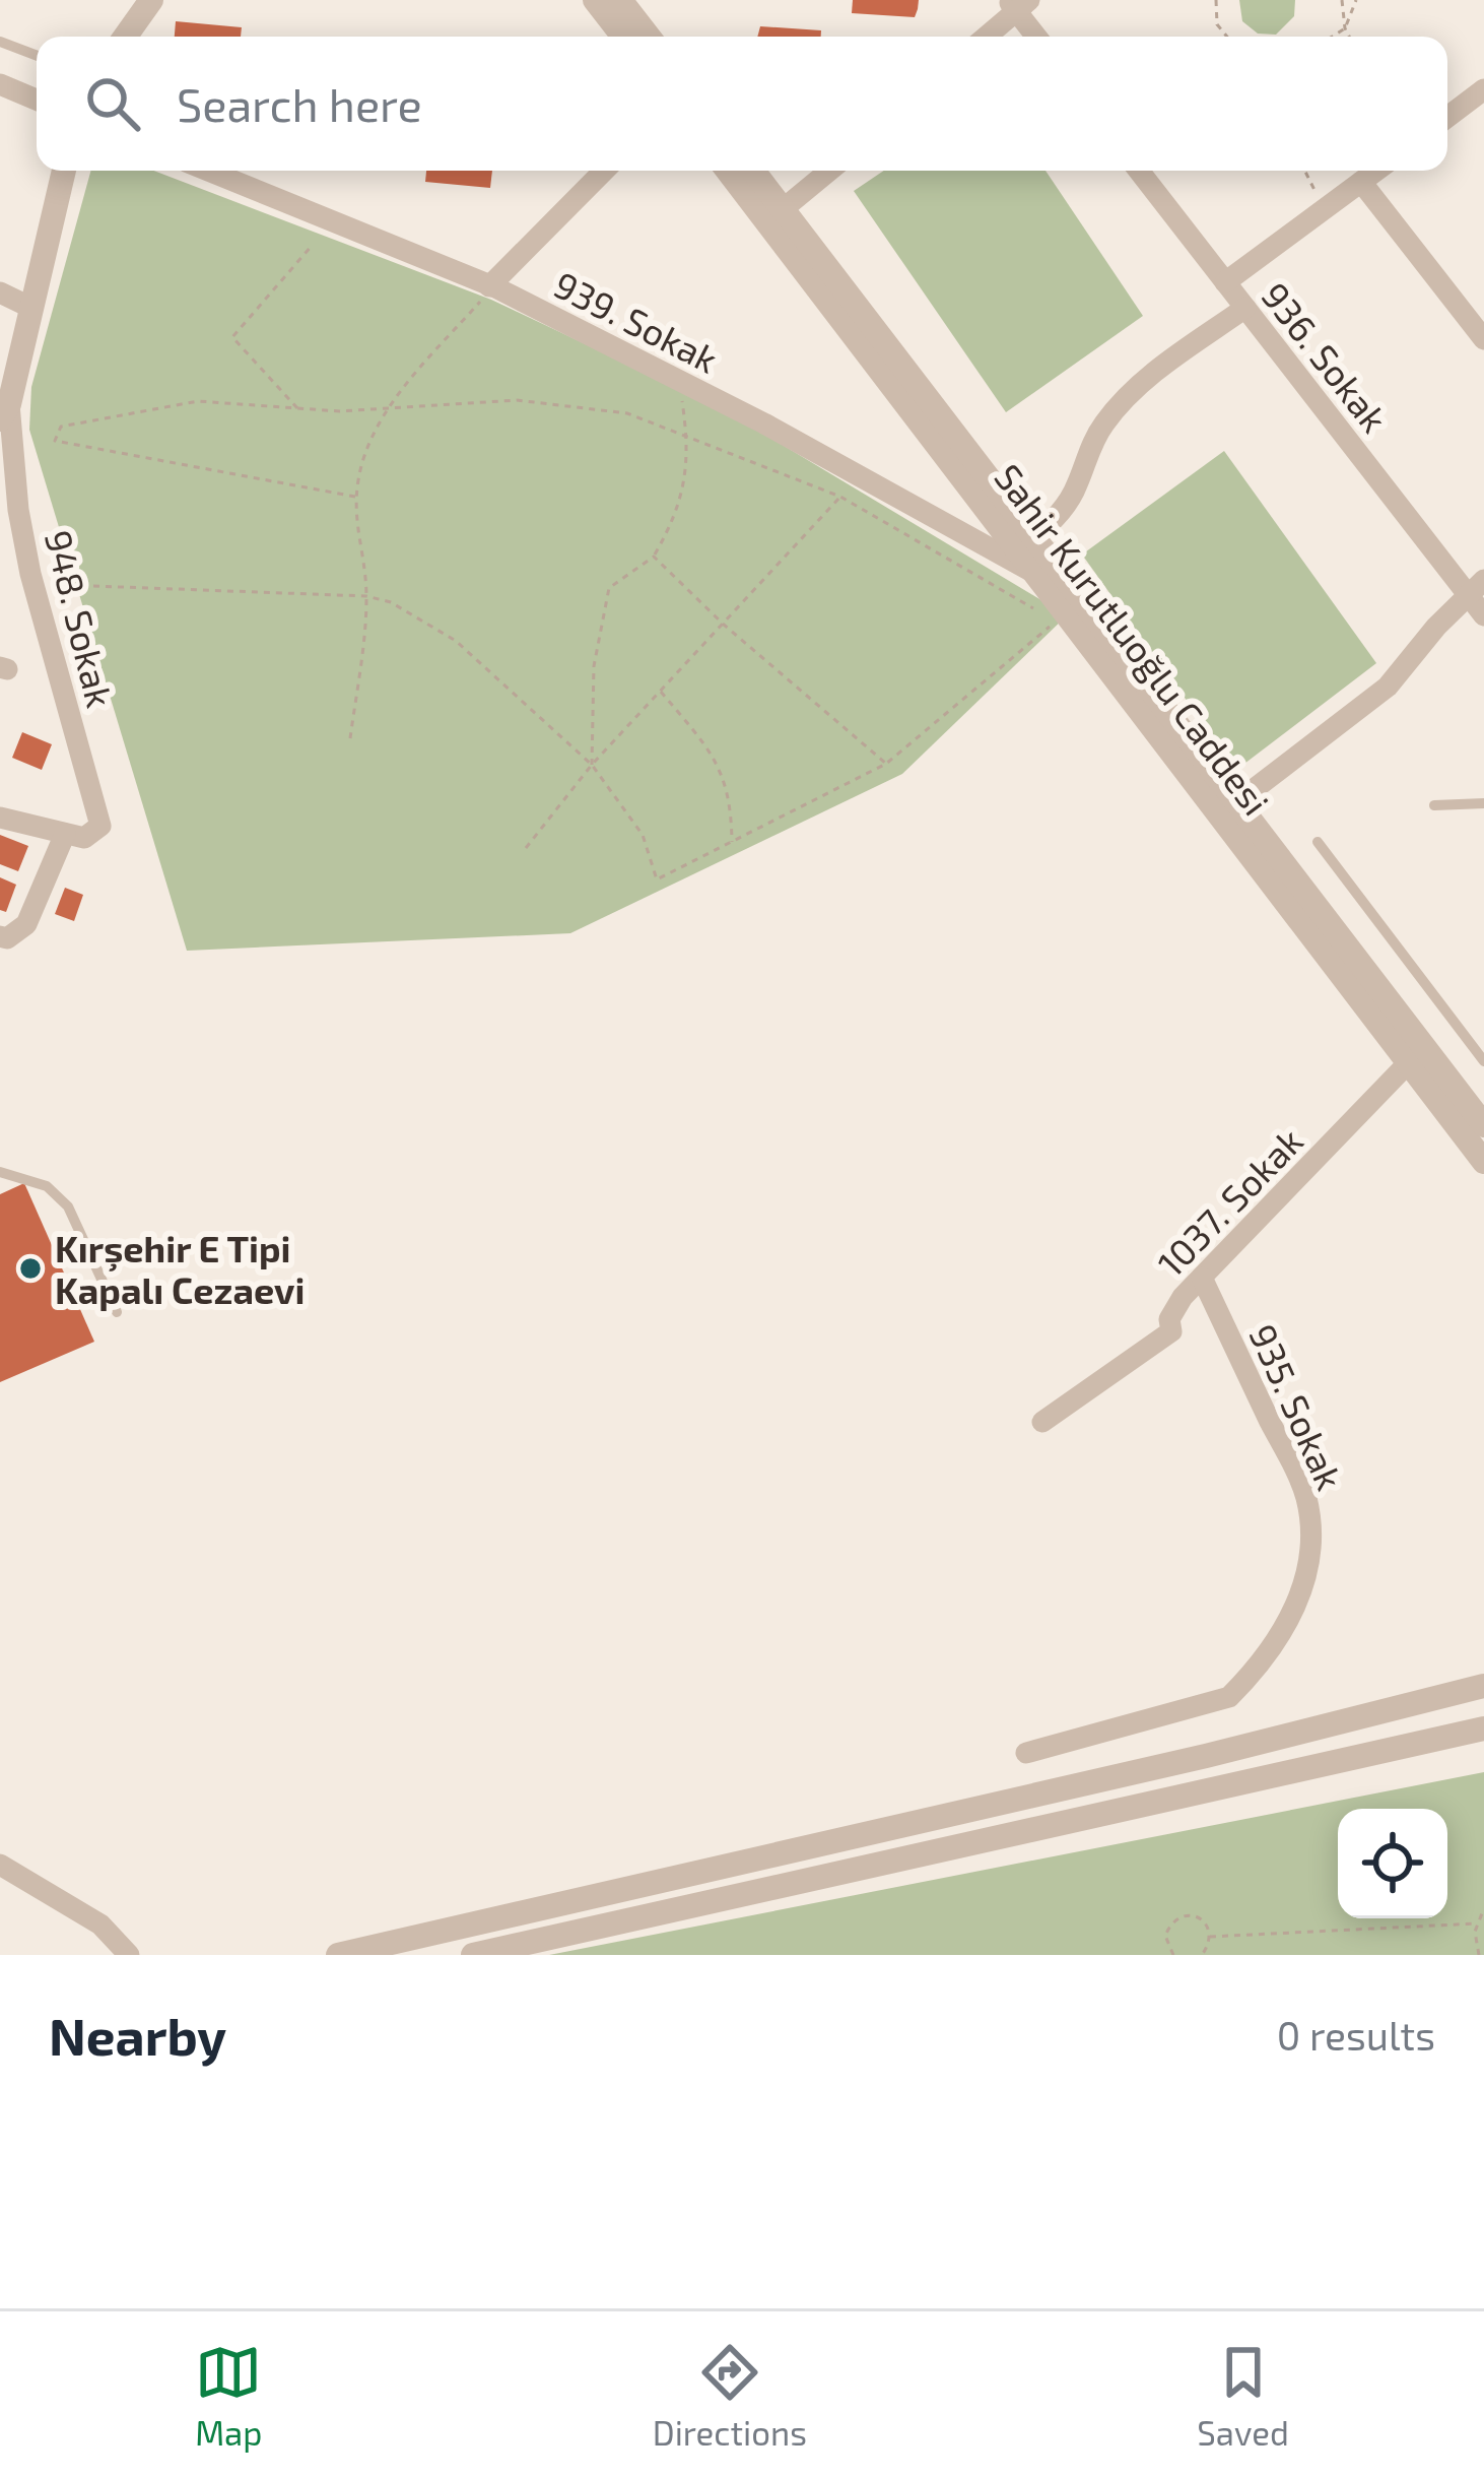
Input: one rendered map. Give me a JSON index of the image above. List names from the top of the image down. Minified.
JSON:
{"streets":{"street":["939. Sokak","936. Sokak","948. Sokak","Sahir Kurutluoğlu Caddesi","1037. Sokak","935. Sokak"]},"crossings":[["939. Sokak","Sahir Kurutluoğlu Caddesi"],["Sahir Kurutluoğlu Caddesi","1037. Sokak"],["1037. Sokak","935. Sokak"]],"places":["Kırşehir E Tipi Kapalı Cezaevi"],"page":{"search":"Search here","heading":["Nearby","0 results"],"nav":["Map","Directions","Saved"]}}
